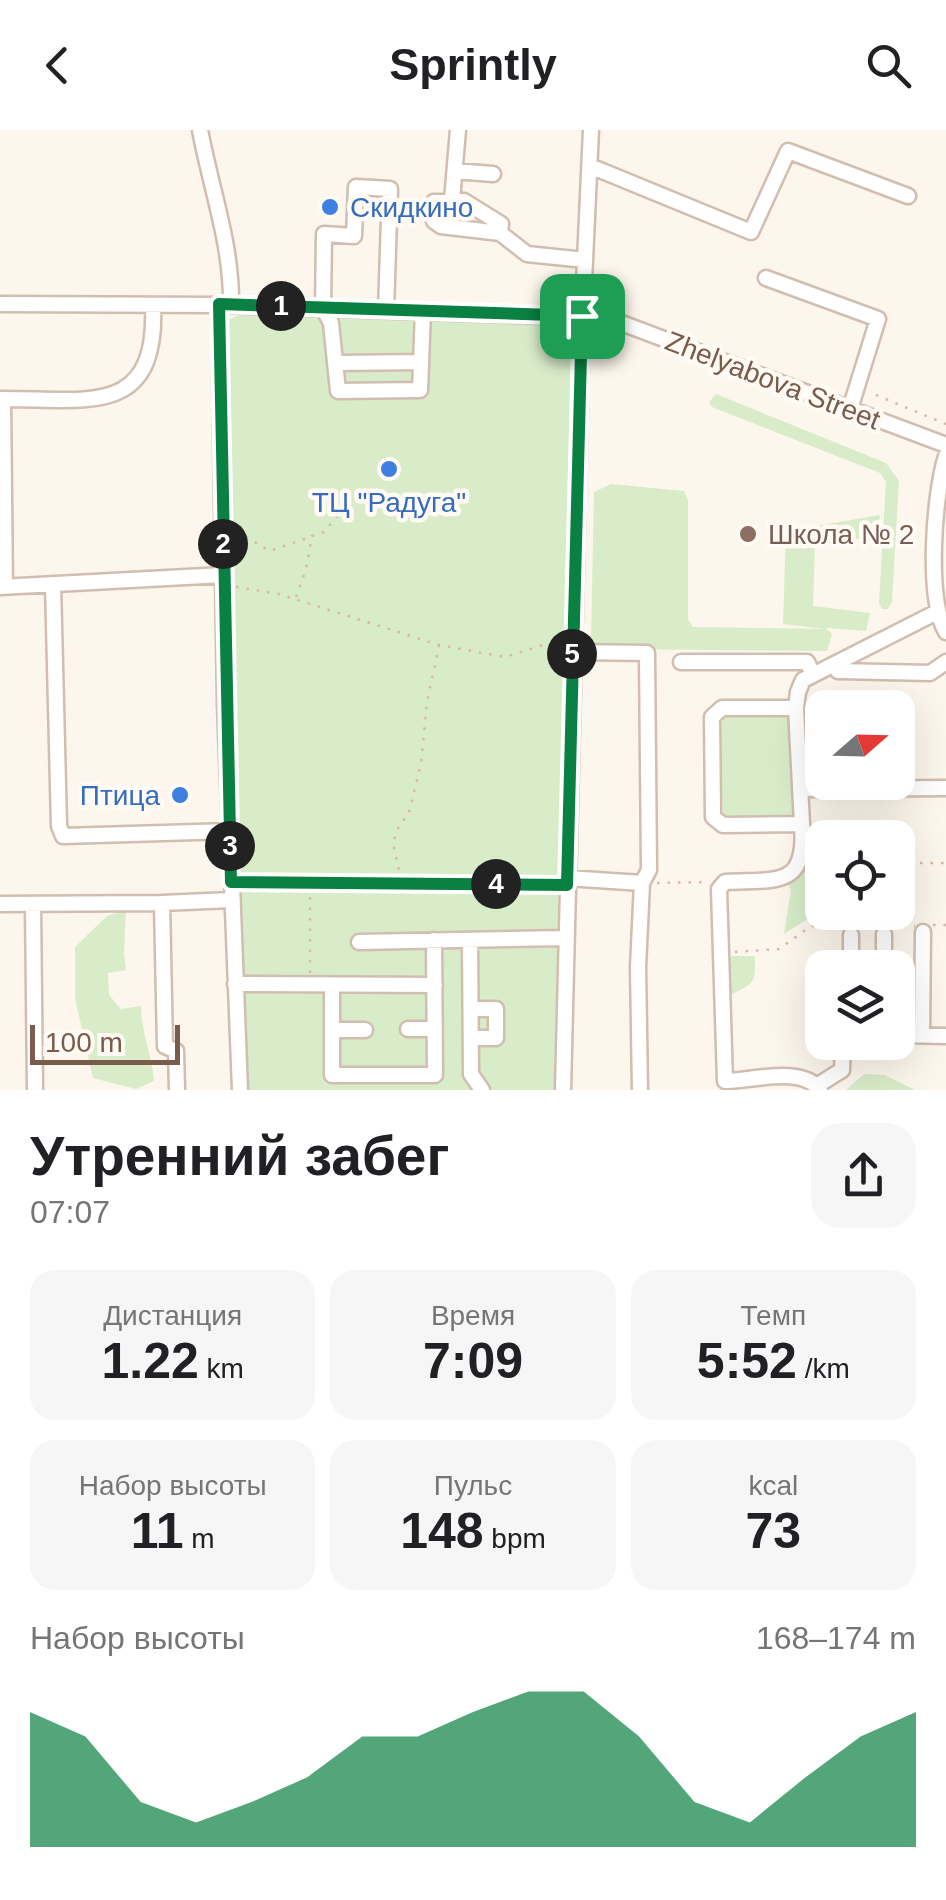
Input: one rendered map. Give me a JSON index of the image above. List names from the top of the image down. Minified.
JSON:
{"streets":{"street":["Zhelyabova Street"]},"places":["Скидкино","ТЦ \"Радуга\"","Школа № 2","Птица"],"scale_bar":"100 m","north":"right","page":{"header":"Sprintly","pins":["1","2","5","3","4"],"scale":"100 m","heading":["Утренний забег","07:07"],"stats":[["Дистанция","1.22 km"],["Время","7:09"],["Темп","5:52 /km"],["Набор высоты","11 m"],["Пульс","148 bpm"],["kcal","73"]],"chart":["Набор высоты","168–174 m"]}}
